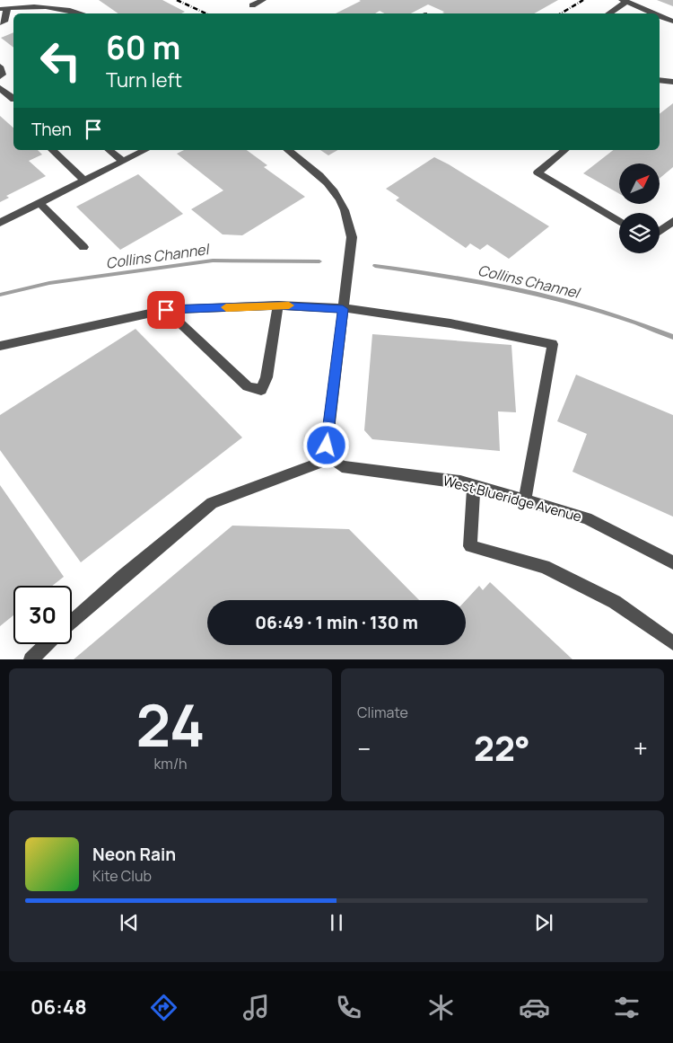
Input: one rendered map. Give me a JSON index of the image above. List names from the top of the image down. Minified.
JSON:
{"streets":{"street":["West Blueridge Avenue"]},"water":["Collins Channel"],"north":"top right","page":{"turn":["60 m","Turn left"],"then":"Then","limit":"30","trip":"06:49 · 1 min · 130 m","tile":[["24","km/h"],"Climate"],"heat":["−","22°","+"],"song":["Neon Rain","Kite Club"],"tabs":"06:48"}}
